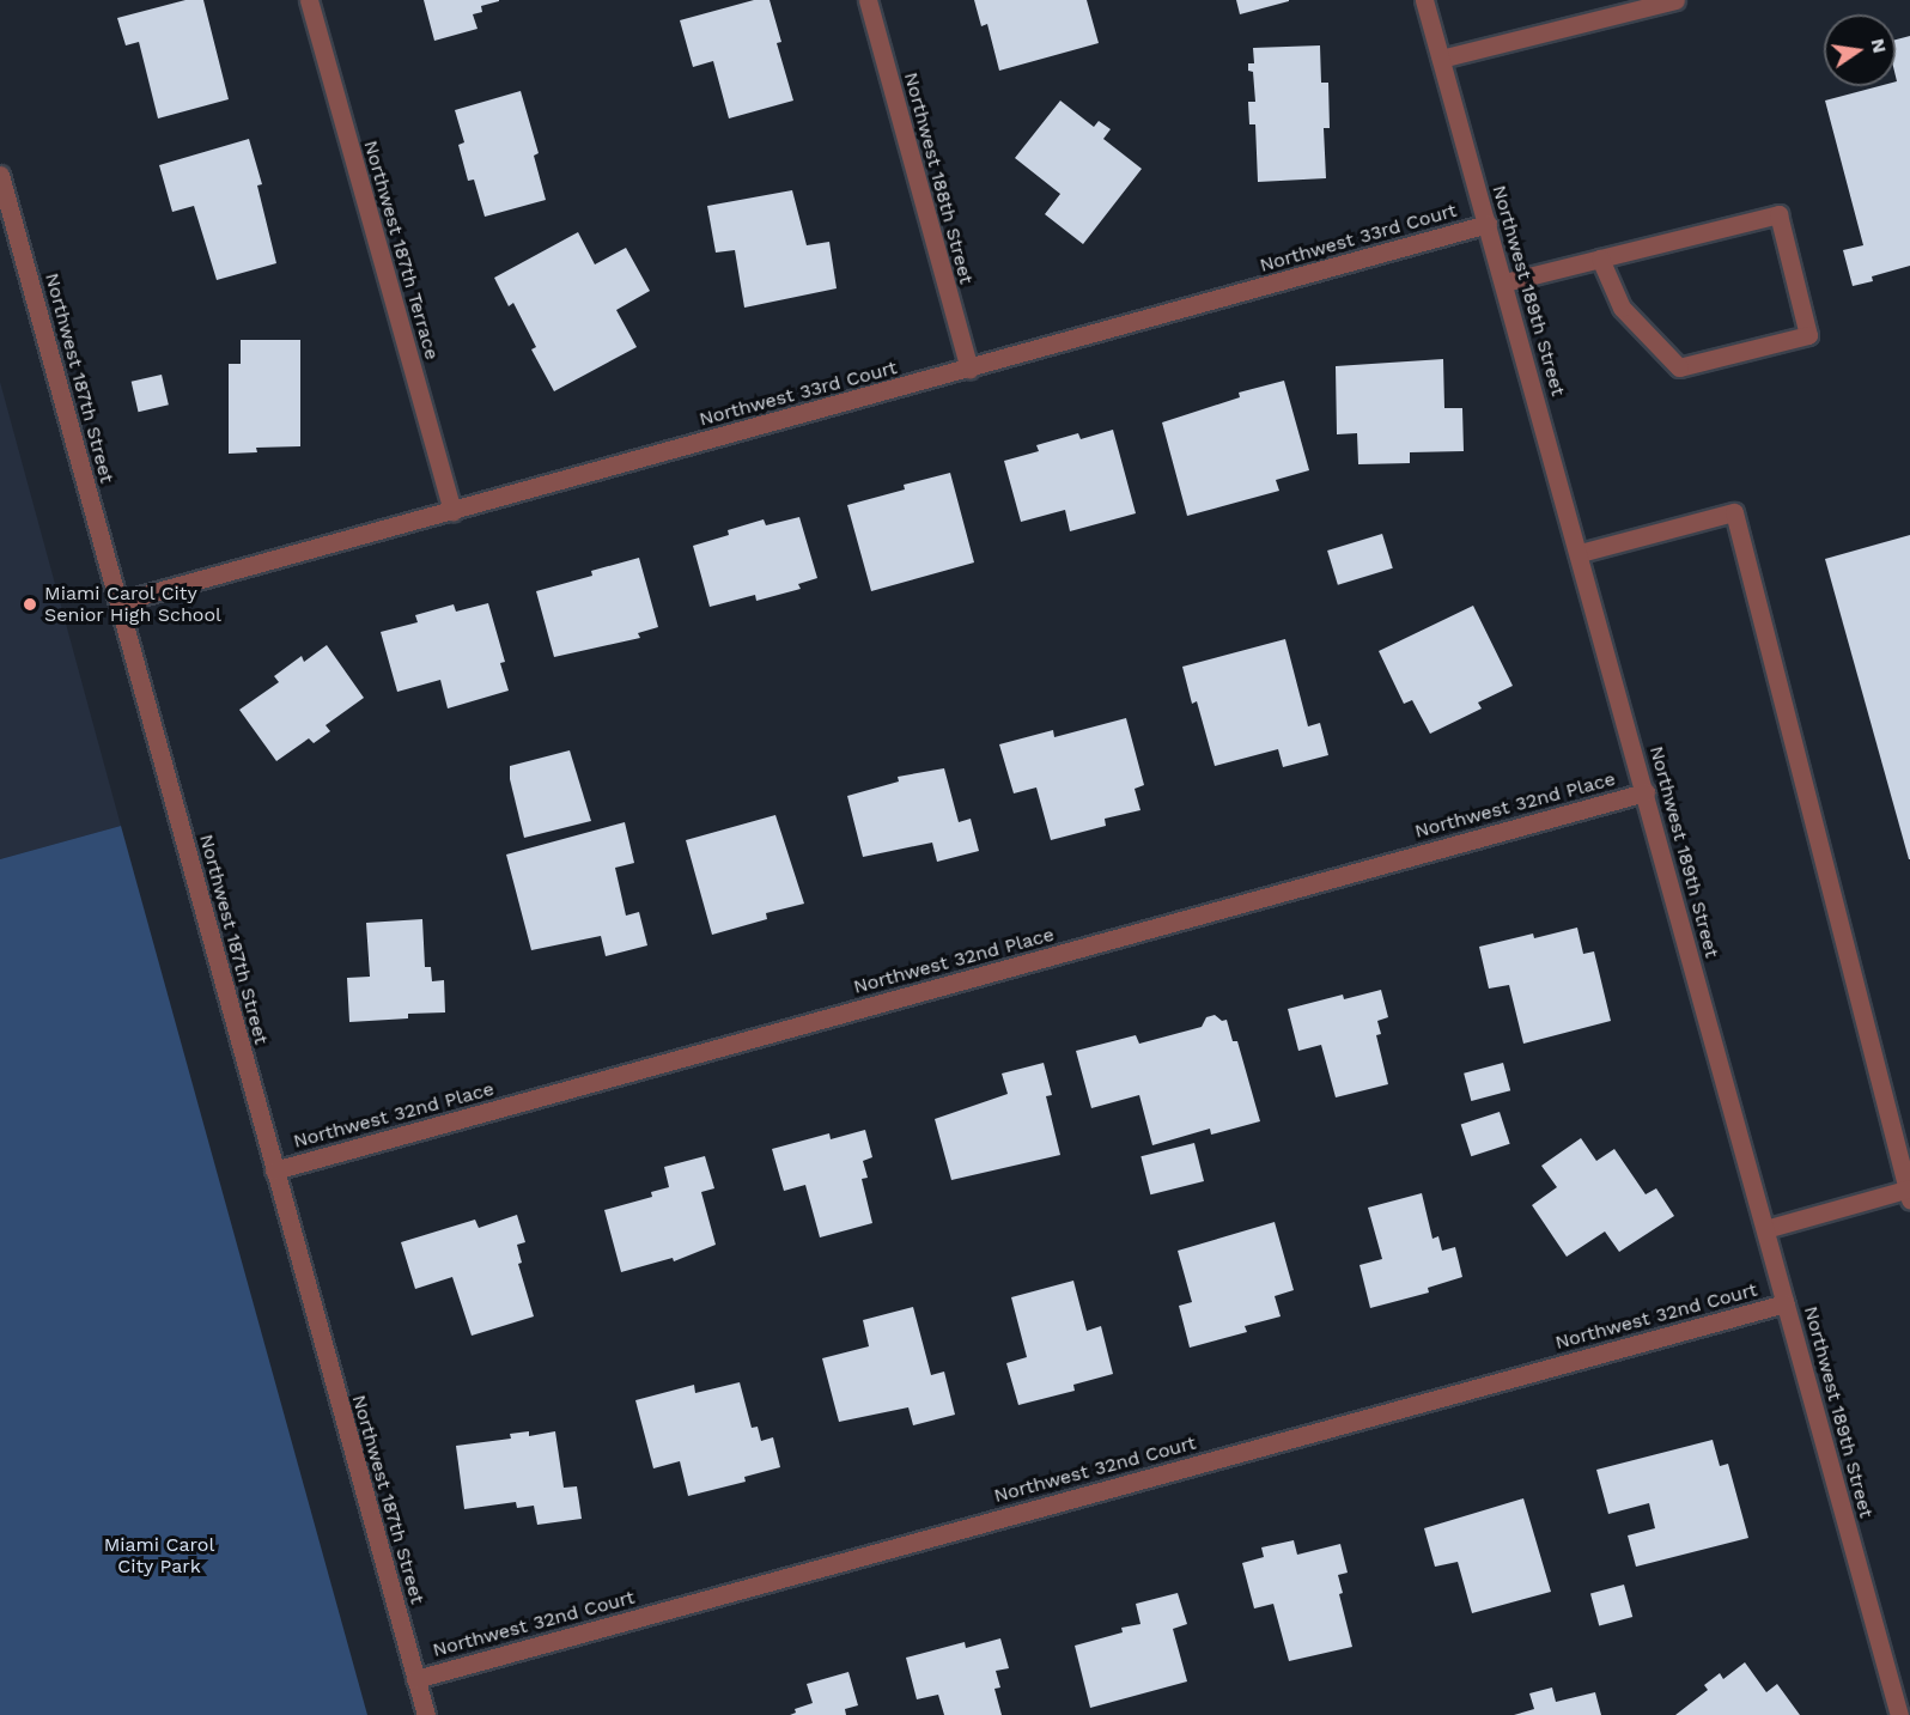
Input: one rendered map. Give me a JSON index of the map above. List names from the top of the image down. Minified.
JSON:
{"streets":{"street":["Northwest 188th Street","Northwest 33rd Court","Northwest 187th Terrace","Northwest 189th Street","Northwest 187th Street","Northwest 32nd Place","Northwest 32nd Court"]},"crossings":[["Northwest 188th Street","Northwest 33rd Court"],["Northwest 33rd Court","Northwest 187th Terrace"],["Northwest 33rd Court","Northwest 189th Street"],["Northwest 33rd Court","Northwest 187th Street"],["Northwest 189th Street","Northwest 32nd Place"],["Northwest 189th Street","Northwest 32nd Court"],["Northwest 187th Street","Northwest 32nd Place"],["Northwest 187th Street","Northwest 32nd Court"]],"parks":["Miami Carol City Park"],"places":["Miami Carol City Senior High School"],"north":"right"}
